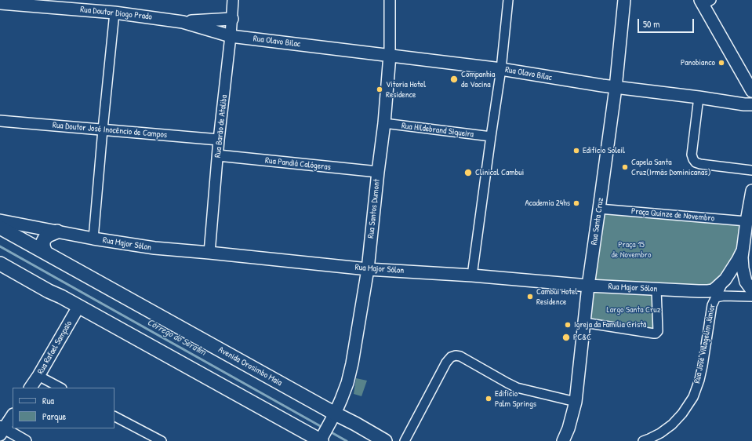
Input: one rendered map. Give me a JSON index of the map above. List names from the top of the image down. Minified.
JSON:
{"streets":{"main road":["Rua Doutor Diogo Prado","Rua Olavo Bilac","Rua Santos Dumont","Rua Santa Cruz","Rua Major Sólon","Rua Rafael Sampaio","Avenida Orosimbo Maia"],"street":["Rua Barão de Ataliba","Rua Doutor José Inocêncio de Campos","Rua Hildebrand Siqueira","Rua Pandiá Calógeras","Praça Quinze de Novembro","Rua José Villagelim Júnior"]},"crossings":[["Rua Doutor Diogo Prado","Rua Olavo Bilac"],["Rua Doutor Diogo Prado","Rua Barão de Ataliba"],["Rua Olavo Bilac","Rua Barão de Ataliba"],["Rua Olavo Bilac","Rua Santos Dumont"],["Rua Olavo Bilac","Rua Santa Cruz"],["Rua Barão de Ataliba","Rua Doutor José Inocêncio de Campos"],["Rua Barão de Ataliba","Rua Pandiá Calógeras"],["Rua Barão de Ataliba","Rua Major Sólon"],["Rua Hildebrand Siqueira","Rua Santos Dumont"],["Rua Pandiá Calógeras","Rua Santos Dumont"],["Rua Santos Dumont","Rua Major Sólon"],["Rua Santos Dumont","Avenida Orosimbo Maia"],["Praça Quinze de Novembro","Rua Santa Cruz"],["Rua Santa Cruz","Rua Major Sólon"],["Rua Major Sólon","Rua José Villagelim Júnior"]],"water":["Córrego do Serafim"],"parks":["Praça 15 de Novembro","Largo Santa Cruz"],"places":["Panobianco","Companhia da Vacina","Vitoria Hotel Residence","Edifício Soleil","Capela Santa Cruz(Irmãs Dominicanas)","Clinical Cambui","Academia 24hs","Cambuí Hotel Residence","Igreja da Família Cristâ","PC&C","Edifício Palm Springs"],"legend":["Rua","Parque"],"scale_bar":"50 m"}
